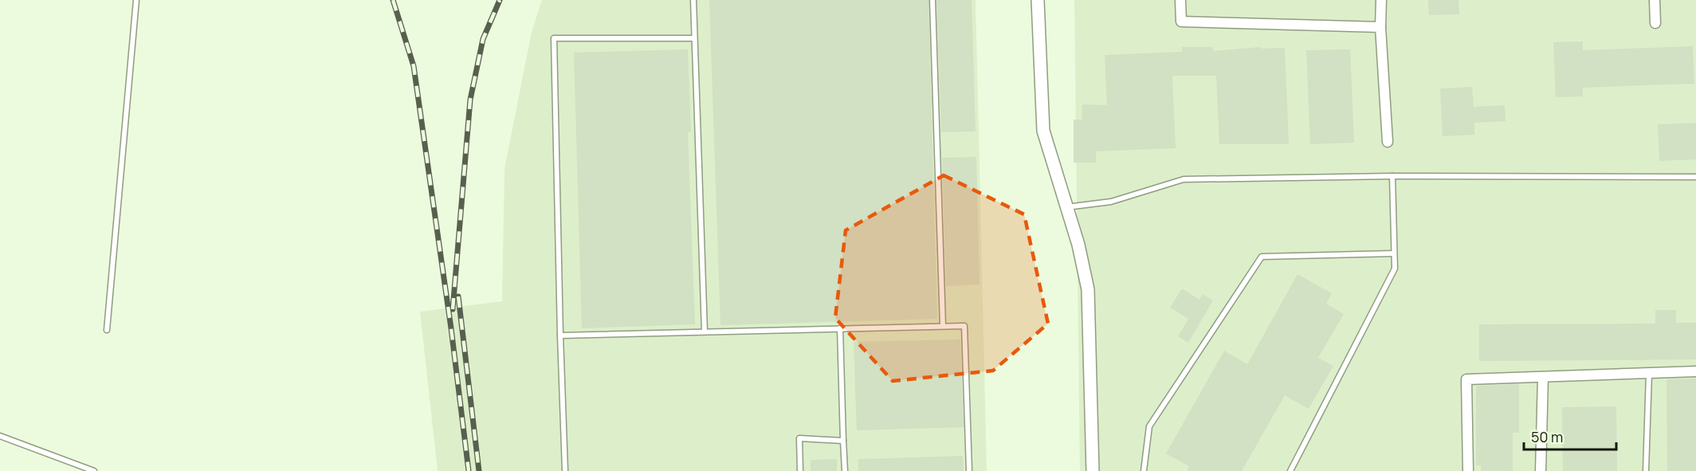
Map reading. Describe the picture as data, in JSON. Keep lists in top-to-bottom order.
{
  "scale_bar": "50 m"
}
